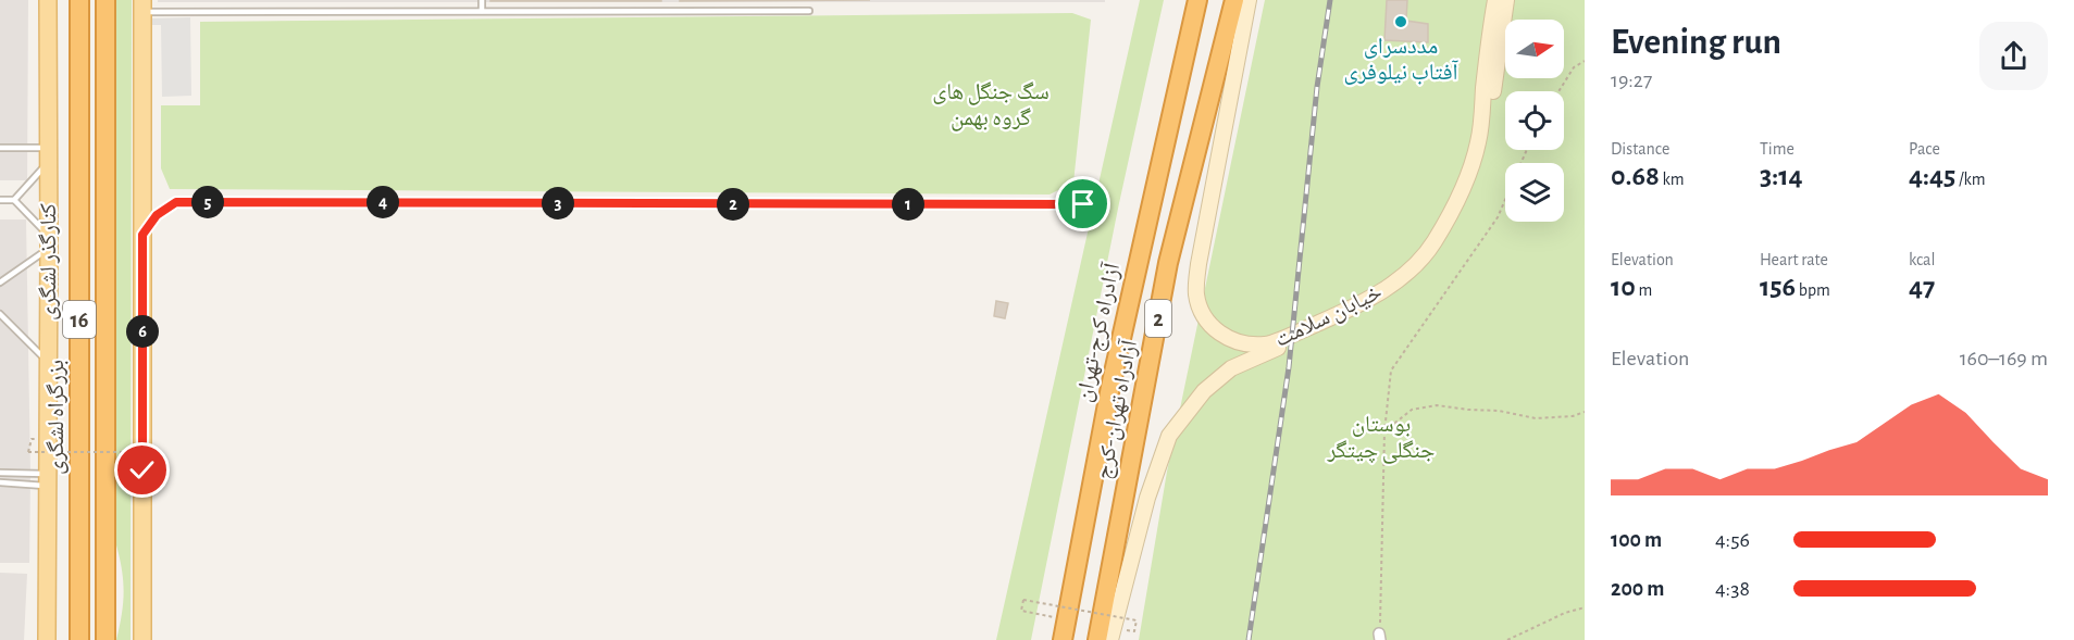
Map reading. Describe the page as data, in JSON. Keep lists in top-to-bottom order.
{
  "streets": {
    "highway": [
      "2",
      "16",
      "آزادراه کرج-تهران",
      "آزادراه تهران-کرج",
      "بزرگراه لشگری"
    ],
    "main road": ["کنارگذر لشگری", "خیابان سلامت"]
  },
  "parks": ["سگ جنگل های گروه بهمن", "بوستان جنگلی چیتگر"],
  "places": ["مددسرای آفتاب نیلوفری"],
  "north": "right",
  "page": {
    "heading": ["Evening run", "19:27"],
    "stats": [
      ["Distance", "0.68 km"],
      ["Time", "3:14"],
      ["Pace", "4:45 /km"],
      ["Elevation", "10 m"],
      ["Heart rate", "156 bpm"],
      ["kcal", "47"]
    ],
    "pins": [
      "4",
      "5",
      "3",
      "1",
      "2",
      "6"
    ],
    "chart": ["Elevation", "160–169 m"],
    "list": [
      {
        "name": "100 m",
        "note": "4:56"
      },
      {
        "name": "200 m",
        "note": "4:38"
      }
    ]
  }
}
